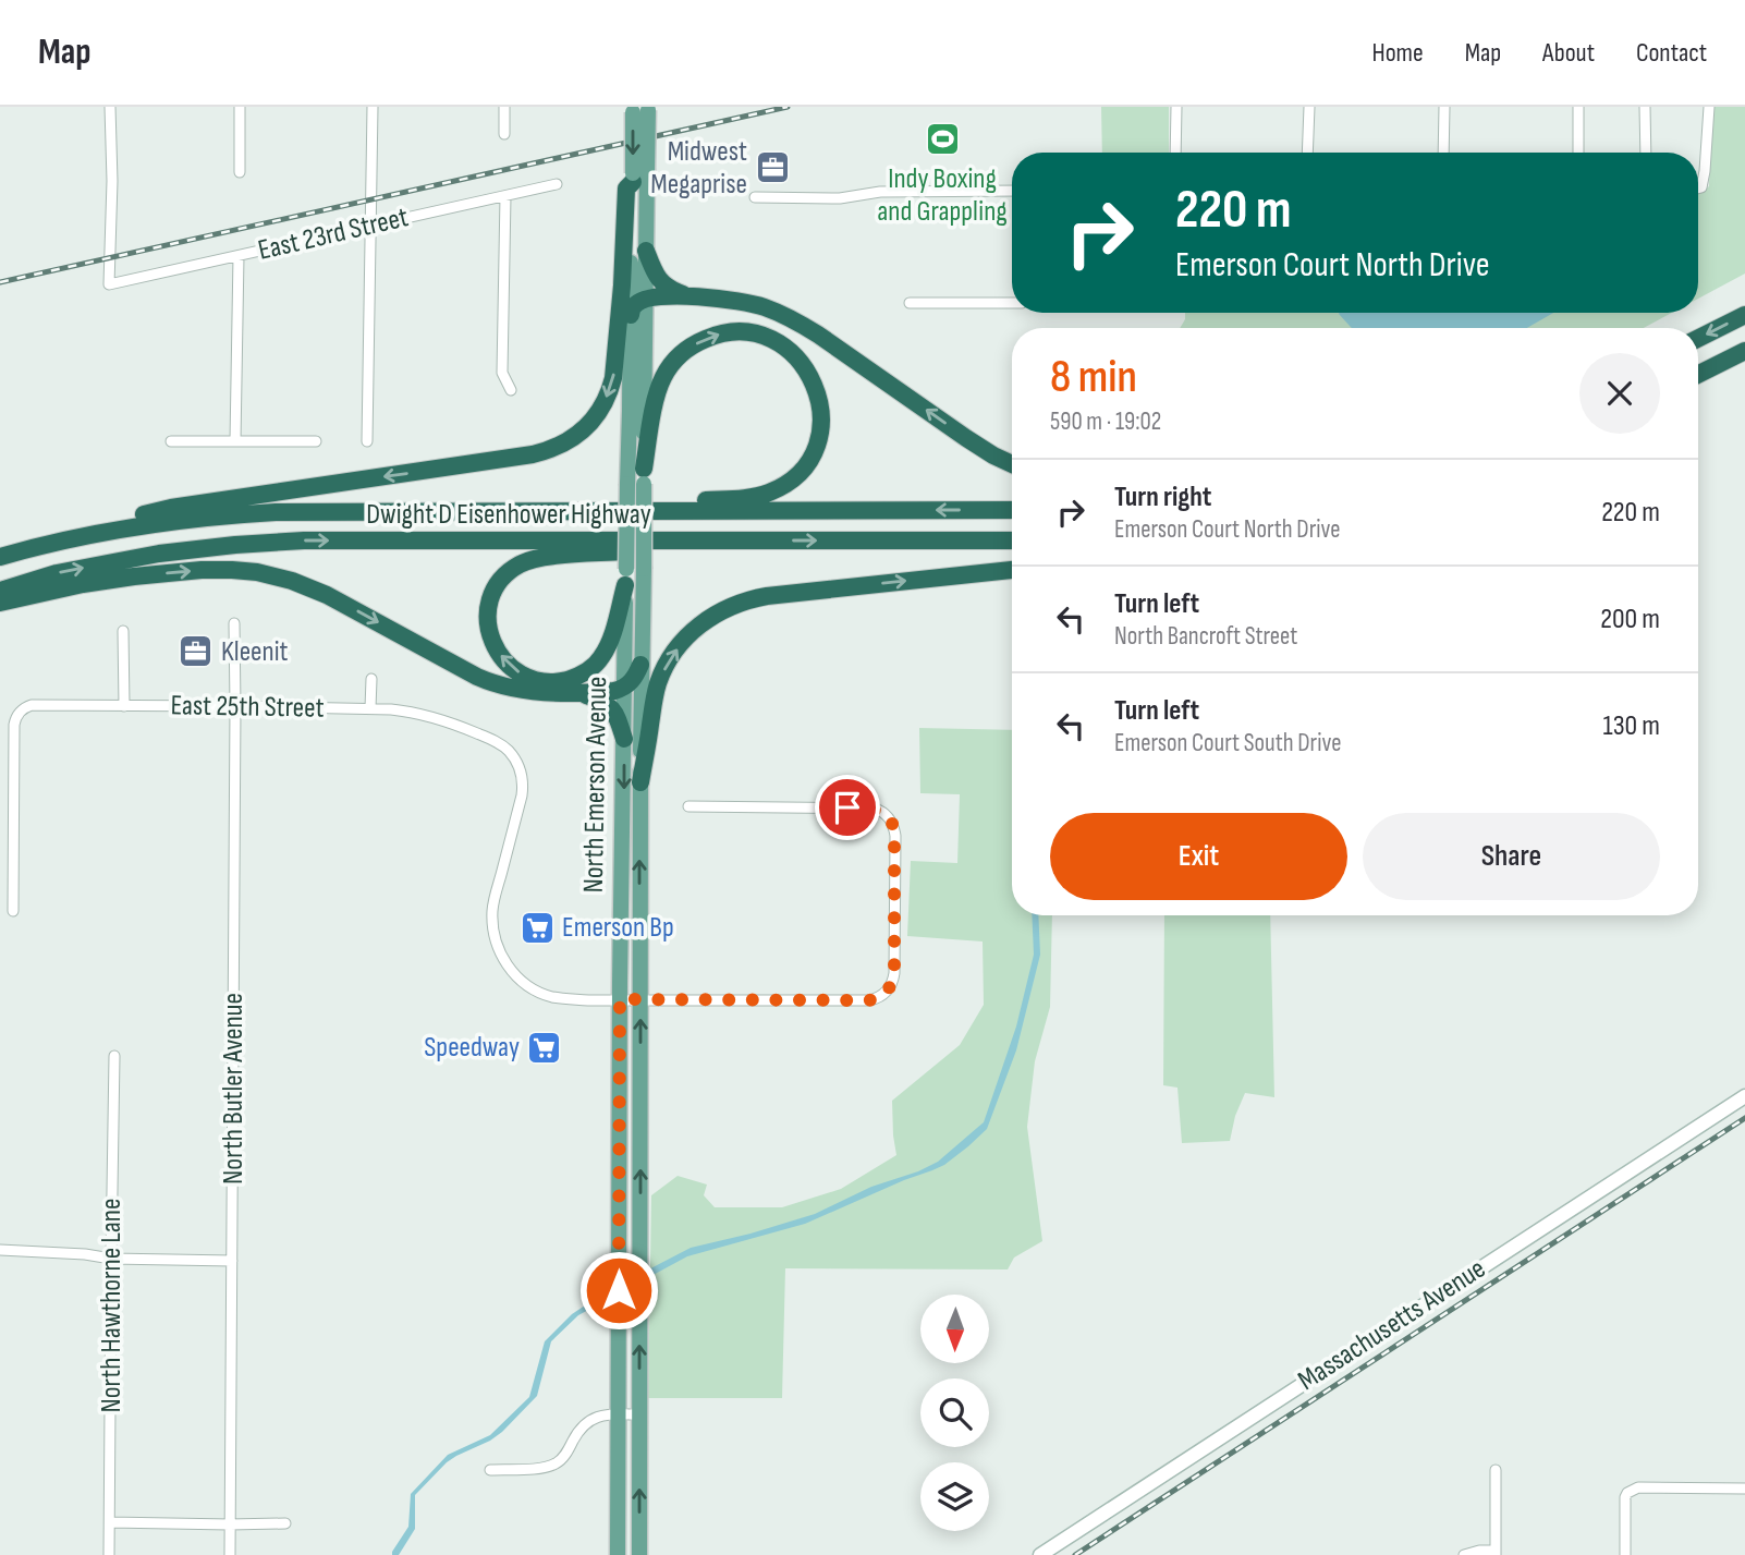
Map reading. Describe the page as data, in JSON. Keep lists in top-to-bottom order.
{
  "streets": {
    "highway": ["Dwight D Eisenhower Highway"],
    "main road": ["North Emerson Avenue", "Massachusetts Avenue"],
    "street": [
      "East 23rd Street",
      "East 25th Street",
      "North Butler Avenue",
      "North Hawthorne Lane"
    ]
  },
  "crossings": [
    ["East 25th Street", "North Emerson Avenue"],
    ["East 25th Street", "North Butler Avenue"]
  ],
  "places": {
    "sports": ["Indy Boxing and Grappling"],
    "office": ["Midwest Megaprise", "Kleenit"],
    "supermarket": ["Emerson Bp", "Speedway"]
  },
  "north": "bottom",
  "page": {
    "header": "Map",
    "nav": [
      "Home",
      "Map",
      "About",
      "Contact"
    ],
    "turn": ["220 m", "Emerson Court North Drive"],
    "heading": ["8 min", "590 m · 19:02"],
    "list": [
      {
        "name": "Turn right",
        "note": "Emerson Court North Drive",
        "value": "220 m"
      },
      {
        "name": "Turn left",
        "note": "North Bancroft Street",
        "value": "200 m"
      },
      {
        "name": "Turn left",
        "note": "Emerson Court South Drive",
        "value": "130 m"
      }
    ],
    "buttons": ["Exit", "Share"]
  }
}
